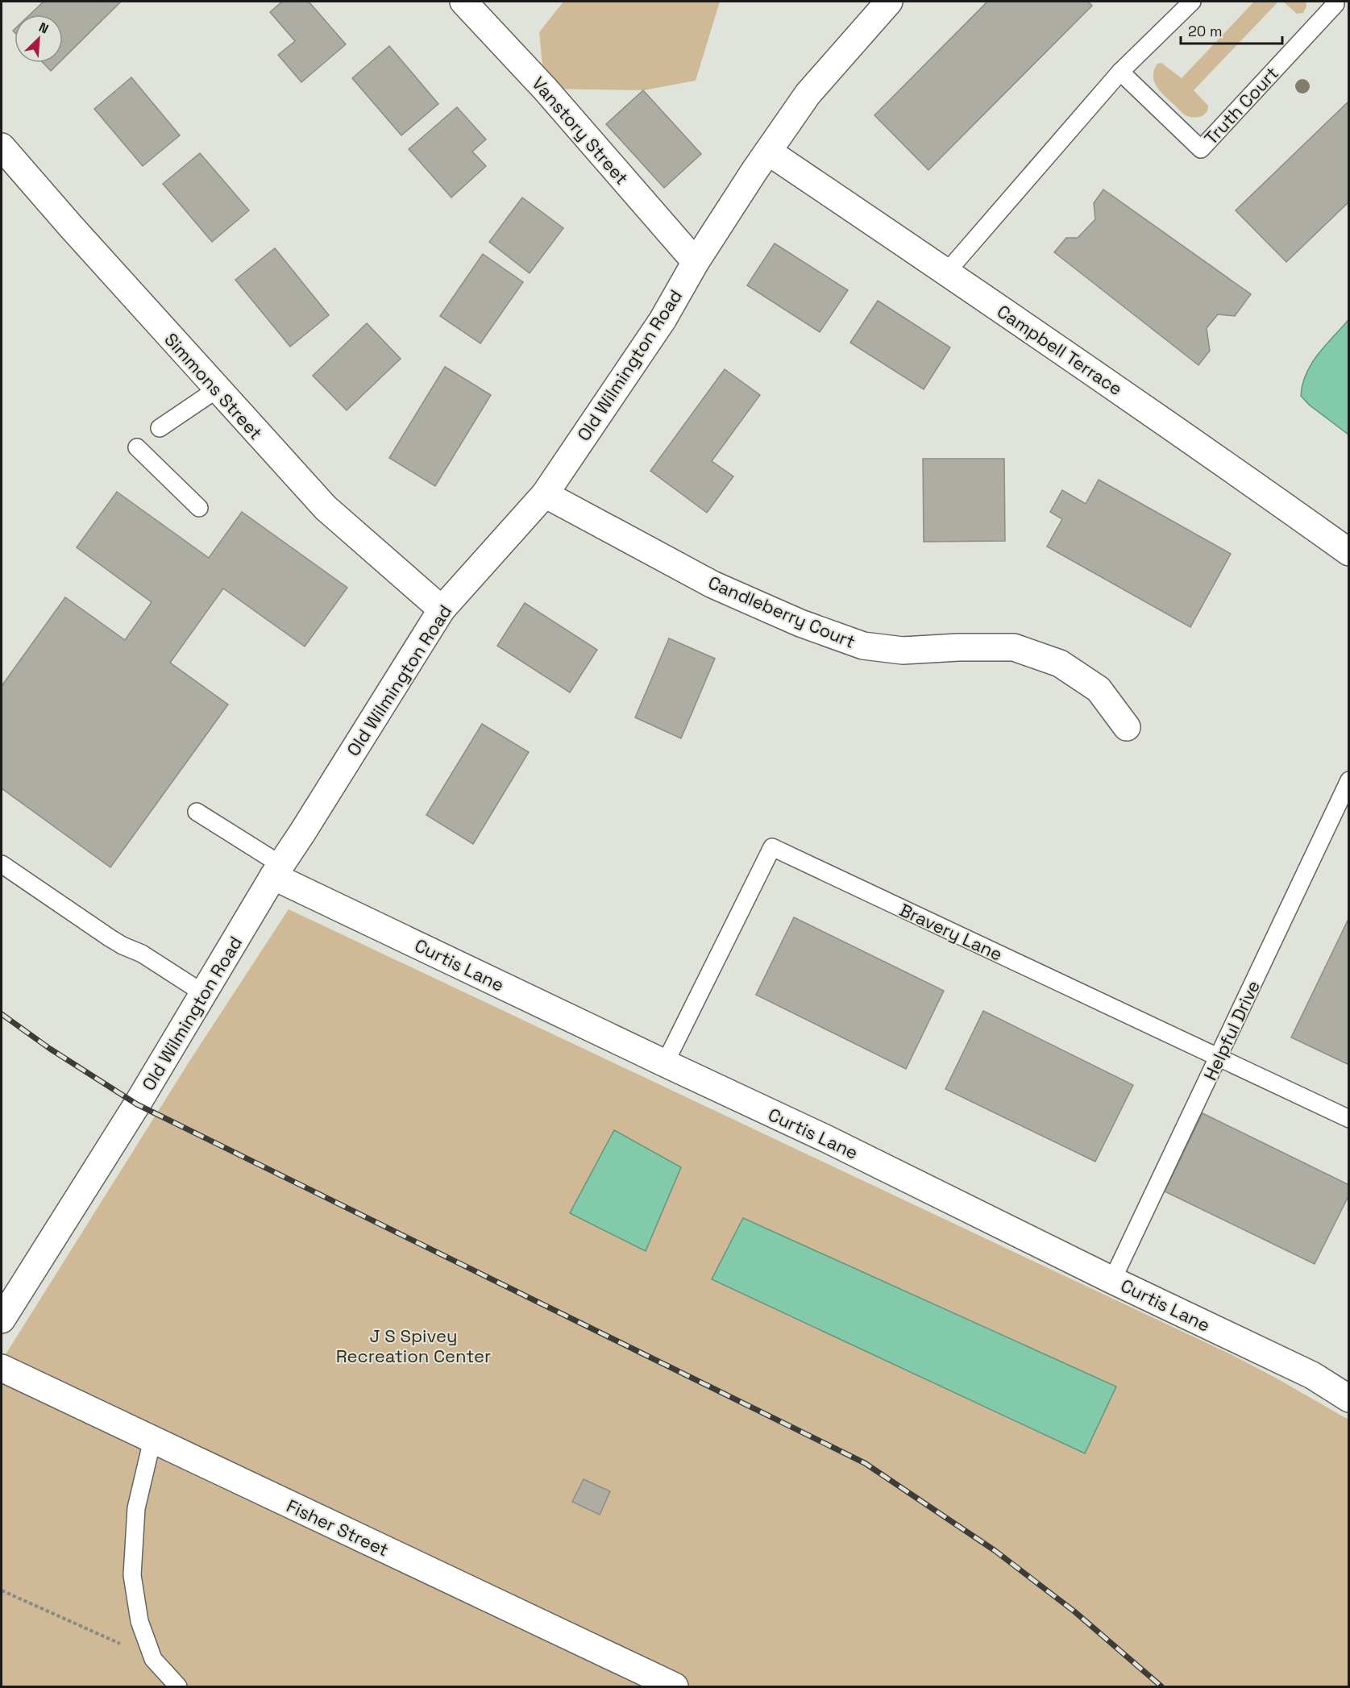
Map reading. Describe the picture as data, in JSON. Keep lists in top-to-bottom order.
{
  "streets": {
    "street": [
      "Vanstory Street",
      "Campbell Terrace",
      "Old Wilmington Road",
      "Simmons Street",
      "Candleberry Court",
      "Curtis Lane",
      "Fisher Street"
    ],
    "lane": ["Truth Court", "Bravery Lane", "Helpful Drive"]
  },
  "crossings": [
    ["Vanstory Street", "Old Wilmington Road"],
    ["Campbell Terrace", "Old Wilmington Road"],
    ["Old Wilmington Road", "Simmons Street"],
    ["Old Wilmington Road", "Candleberry Court"],
    ["Old Wilmington Road", "Curtis Lane"],
    ["Bravery Lane", "Curtis Lane"],
    ["Bravery Lane", "Helpful Drive"],
    ["Curtis Lane", "Helpful Drive"]
  ],
  "parks": ["J S Spivey Recreation Center"],
  "scale_bar": "20 m",
  "north": "top right"
}
